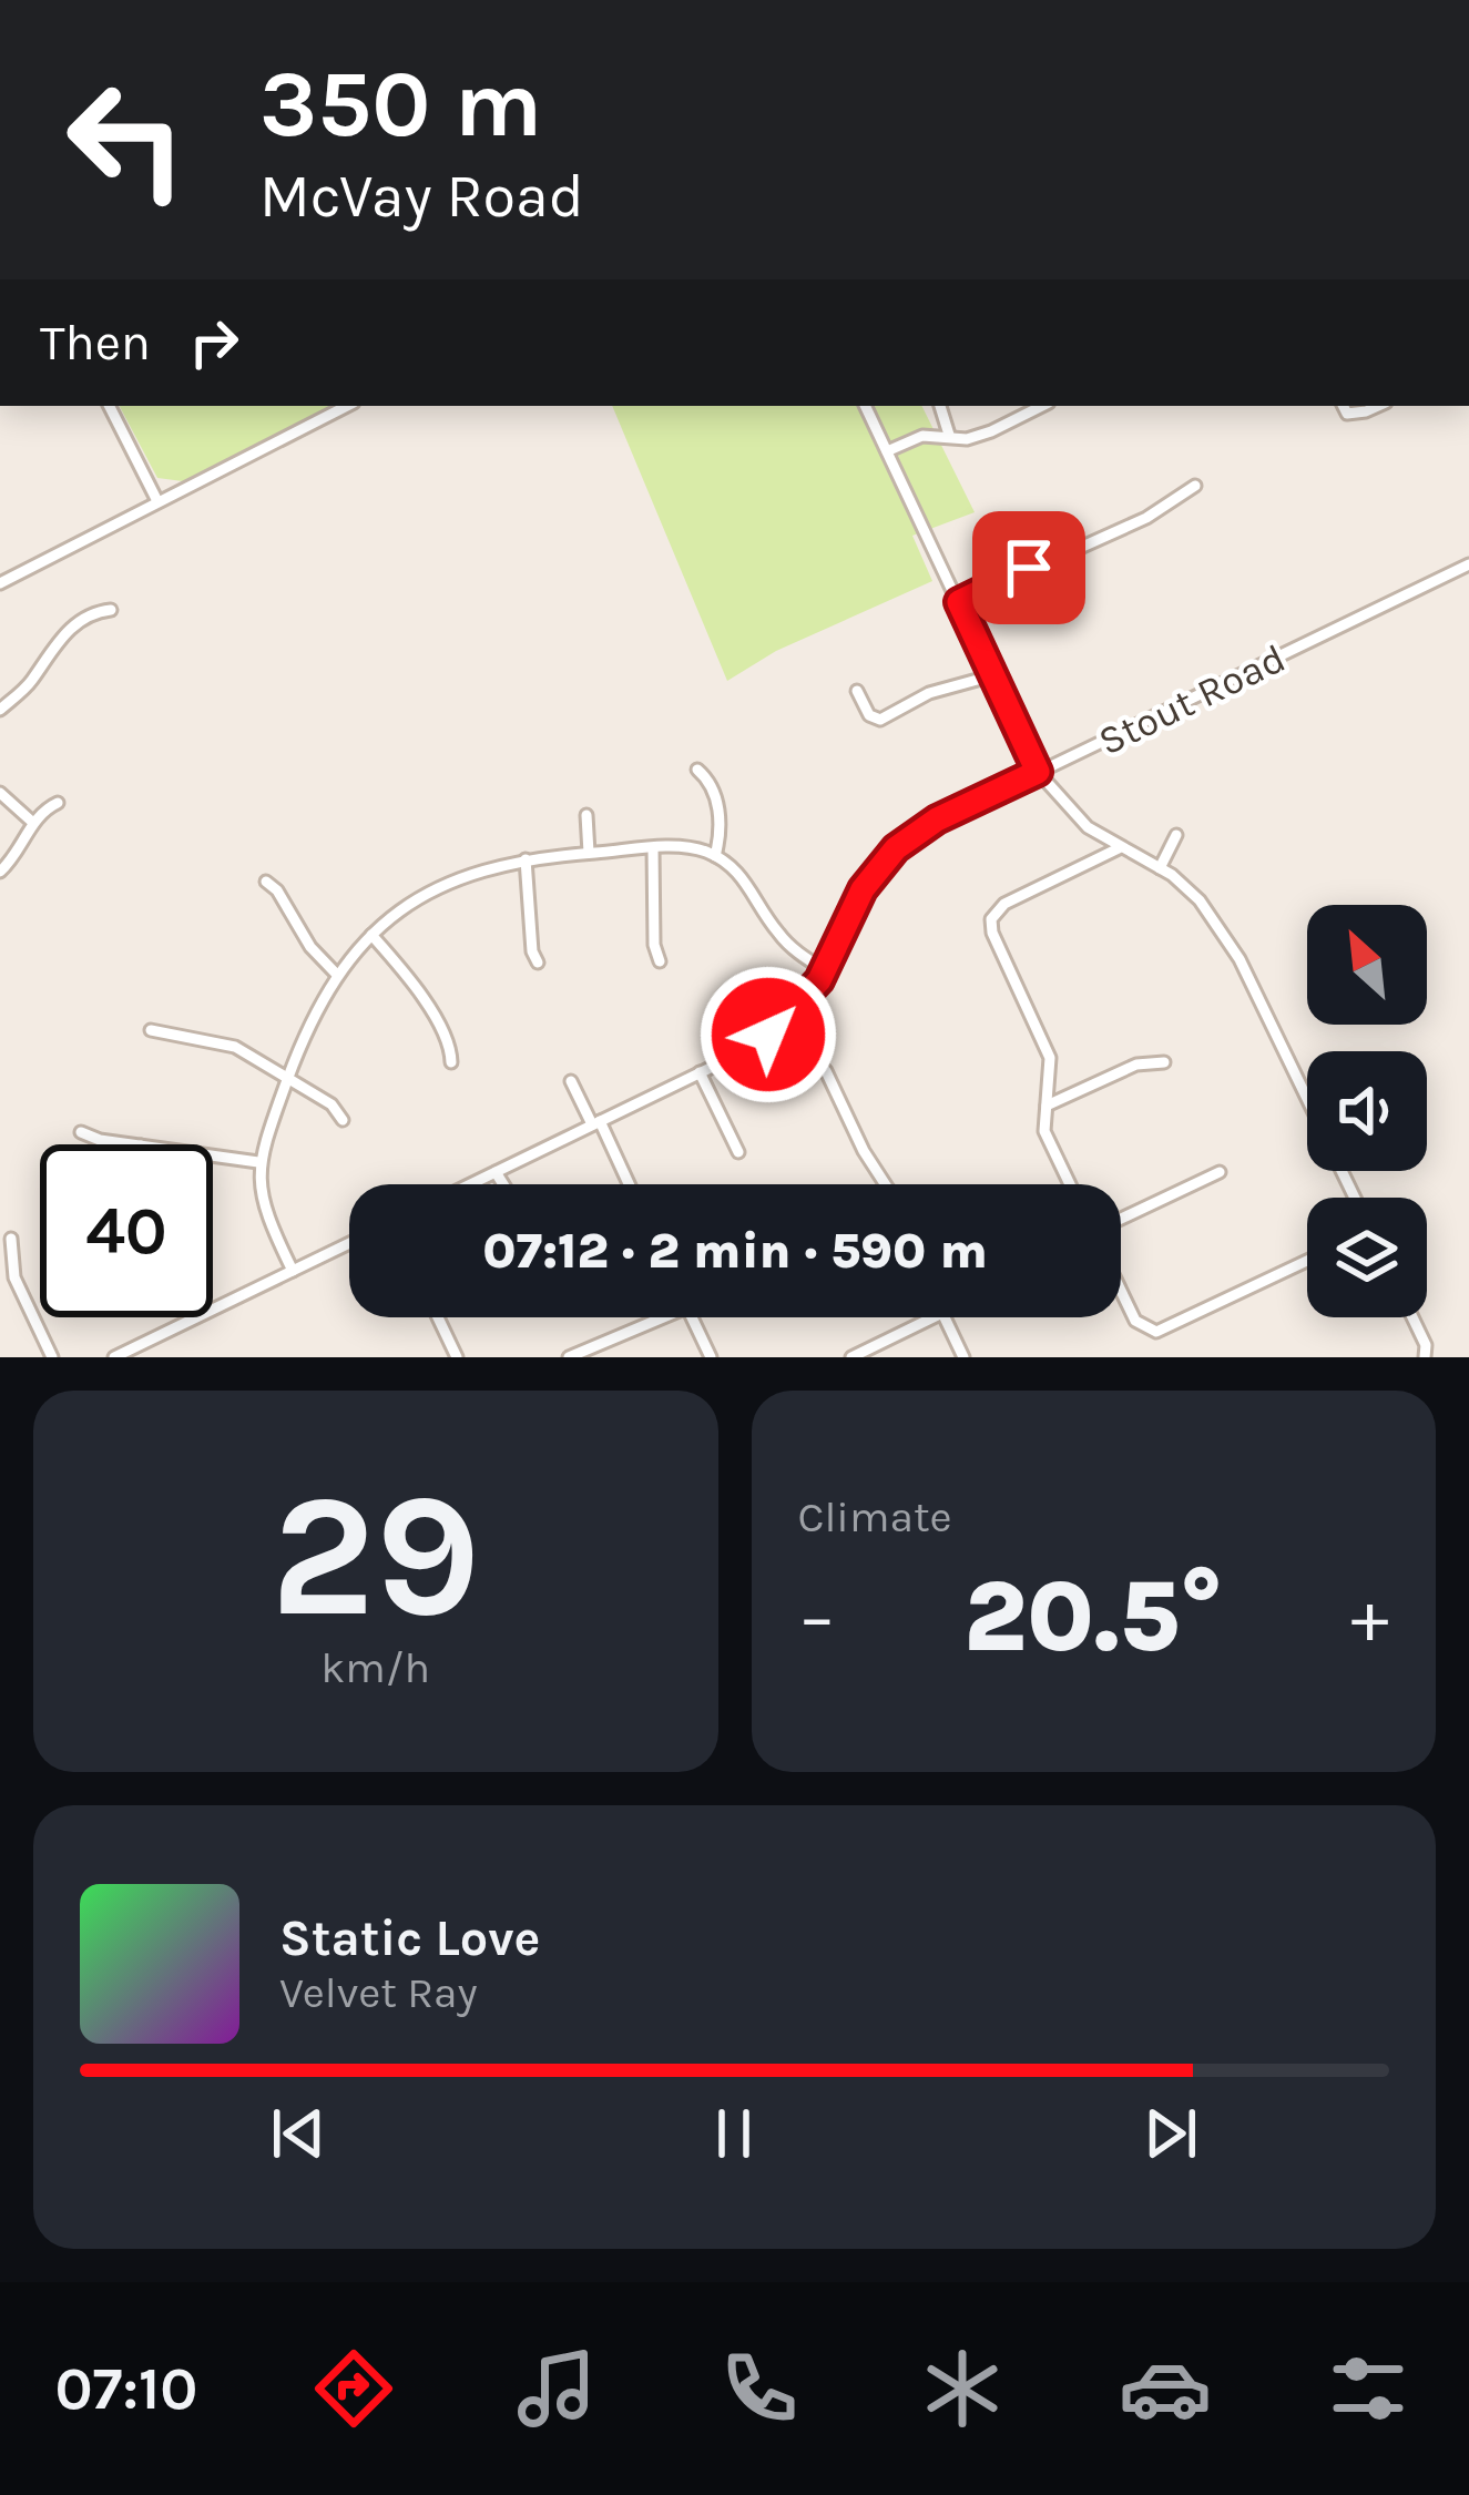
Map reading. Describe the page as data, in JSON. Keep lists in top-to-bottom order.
{
  "streets": {
    "street": ["Stout Road"]
  },
  "north": "top left",
  "page": {
    "turn": ["350 m", "McVay Road"],
    "then": "Then",
    "limit": "40",
    "trip": "07:12 · 2 min · 590 m",
    "tile": [
      ["29", "km/h"],
      "Climate"
    ],
    "heat": ["−", "20.5°", "+"],
    "song": ["Static Love", "Velvet Ray"],
    "tabs": "07:10"
  }
}
